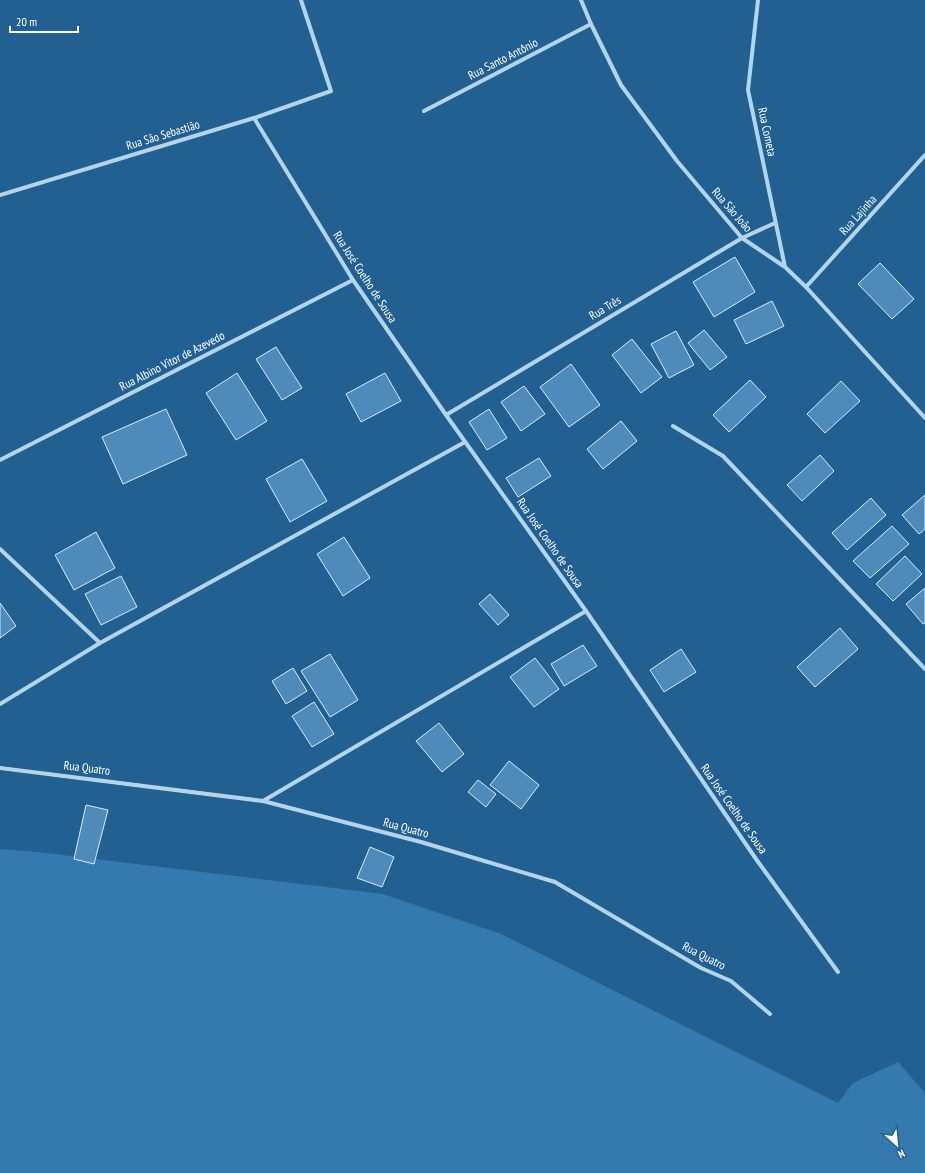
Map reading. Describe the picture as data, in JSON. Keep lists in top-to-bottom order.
{
  "streets": {
    "street": [
      "Rua Santo Antônio",
      "Rua Cometa",
      "Rua São Sebastião",
      "Rua São João",
      "Rua Lajinha",
      "Rua José Coelho de Sousa",
      "Rua Três",
      "Rua Albino Vitor de Azevedo",
      "Rua Quatro"
    ]
  },
  "crossings": [
    ["Rua Santo Antônio", "Rua São João"],
    ["Rua Cometa", "Rua São João"],
    ["Rua Cometa", "Rua Três"],
    ["Rua São Sebastião", "Rua José Coelho de Sousa"],
    ["Rua São João", "Rua Lajinha"],
    ["Rua São João", "Rua Três"],
    ["Rua José Coelho de Sousa", "Rua Três"],
    ["Rua José Coelho de Sousa", "Rua Albino Vitor de Azevedo"]
  ],
  "scale_bar": "20 m",
  "north": "bottom right"
}
